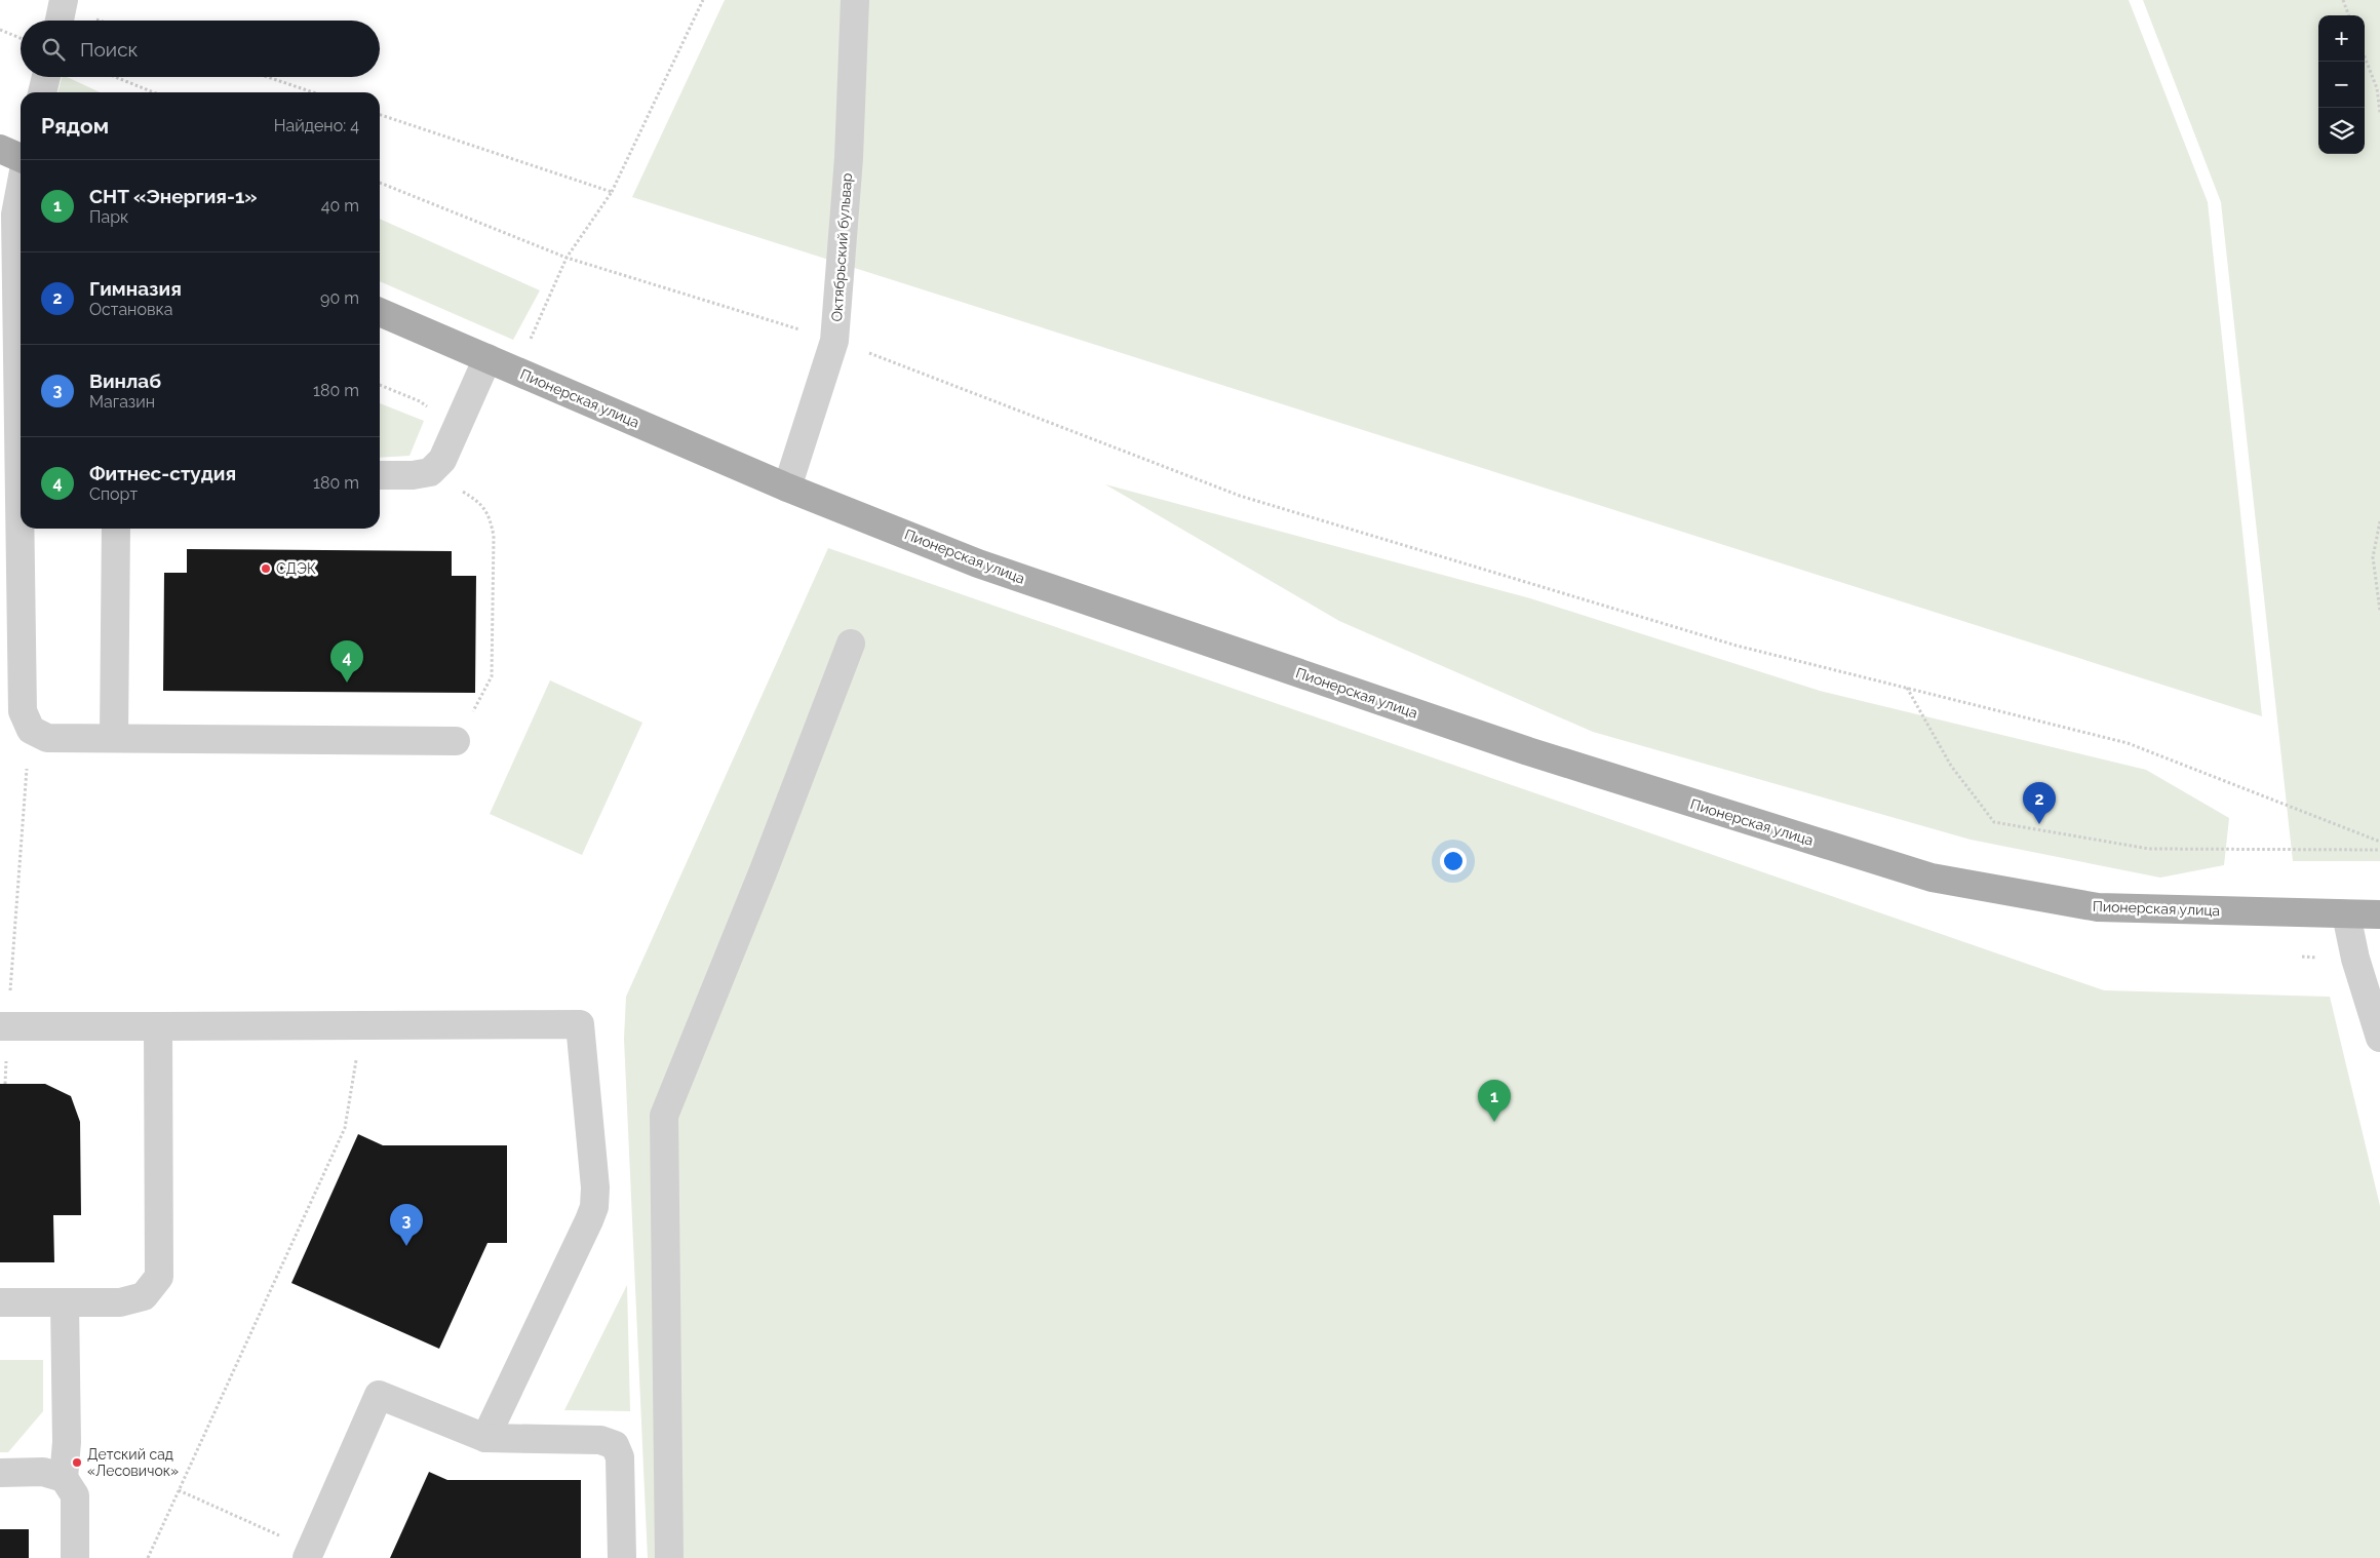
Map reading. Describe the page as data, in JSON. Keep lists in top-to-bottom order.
{
  "streets": {
    "main road": ["Пионерская улица"],
    "street": ["Октябрьский бульвар"]
  },
  "crossings": [
    ["Октябрьский бульвар", "Пионерская улица"]
  ],
  "places": ["СДЭК", "Детский сад «Лесовичок»"],
  "page": {
    "map_buttons": ["+", "−"],
    "search": "Поиск",
    "heading": ["Рядом", "Найдено: 4"],
    "list": [
      {
        "mark": "1",
        "name": "СНТ «Энергия-1»",
        "note": "Парк",
        "value": "40 m"
      },
      {
        "mark": "2",
        "name": "Гимназия",
        "note": "Остановка",
        "value": "90 m"
      },
      {
        "mark": "3",
        "name": "Винлаб",
        "note": "Магазин",
        "value": "180 m"
      },
      {
        "mark": "4",
        "name": "Фитнес-студия",
        "note": "Спорт",
        "value": "180 m"
      }
    ],
    "pins": [
      "4",
      "2",
      "1",
      "3"
    ]
  }
}
